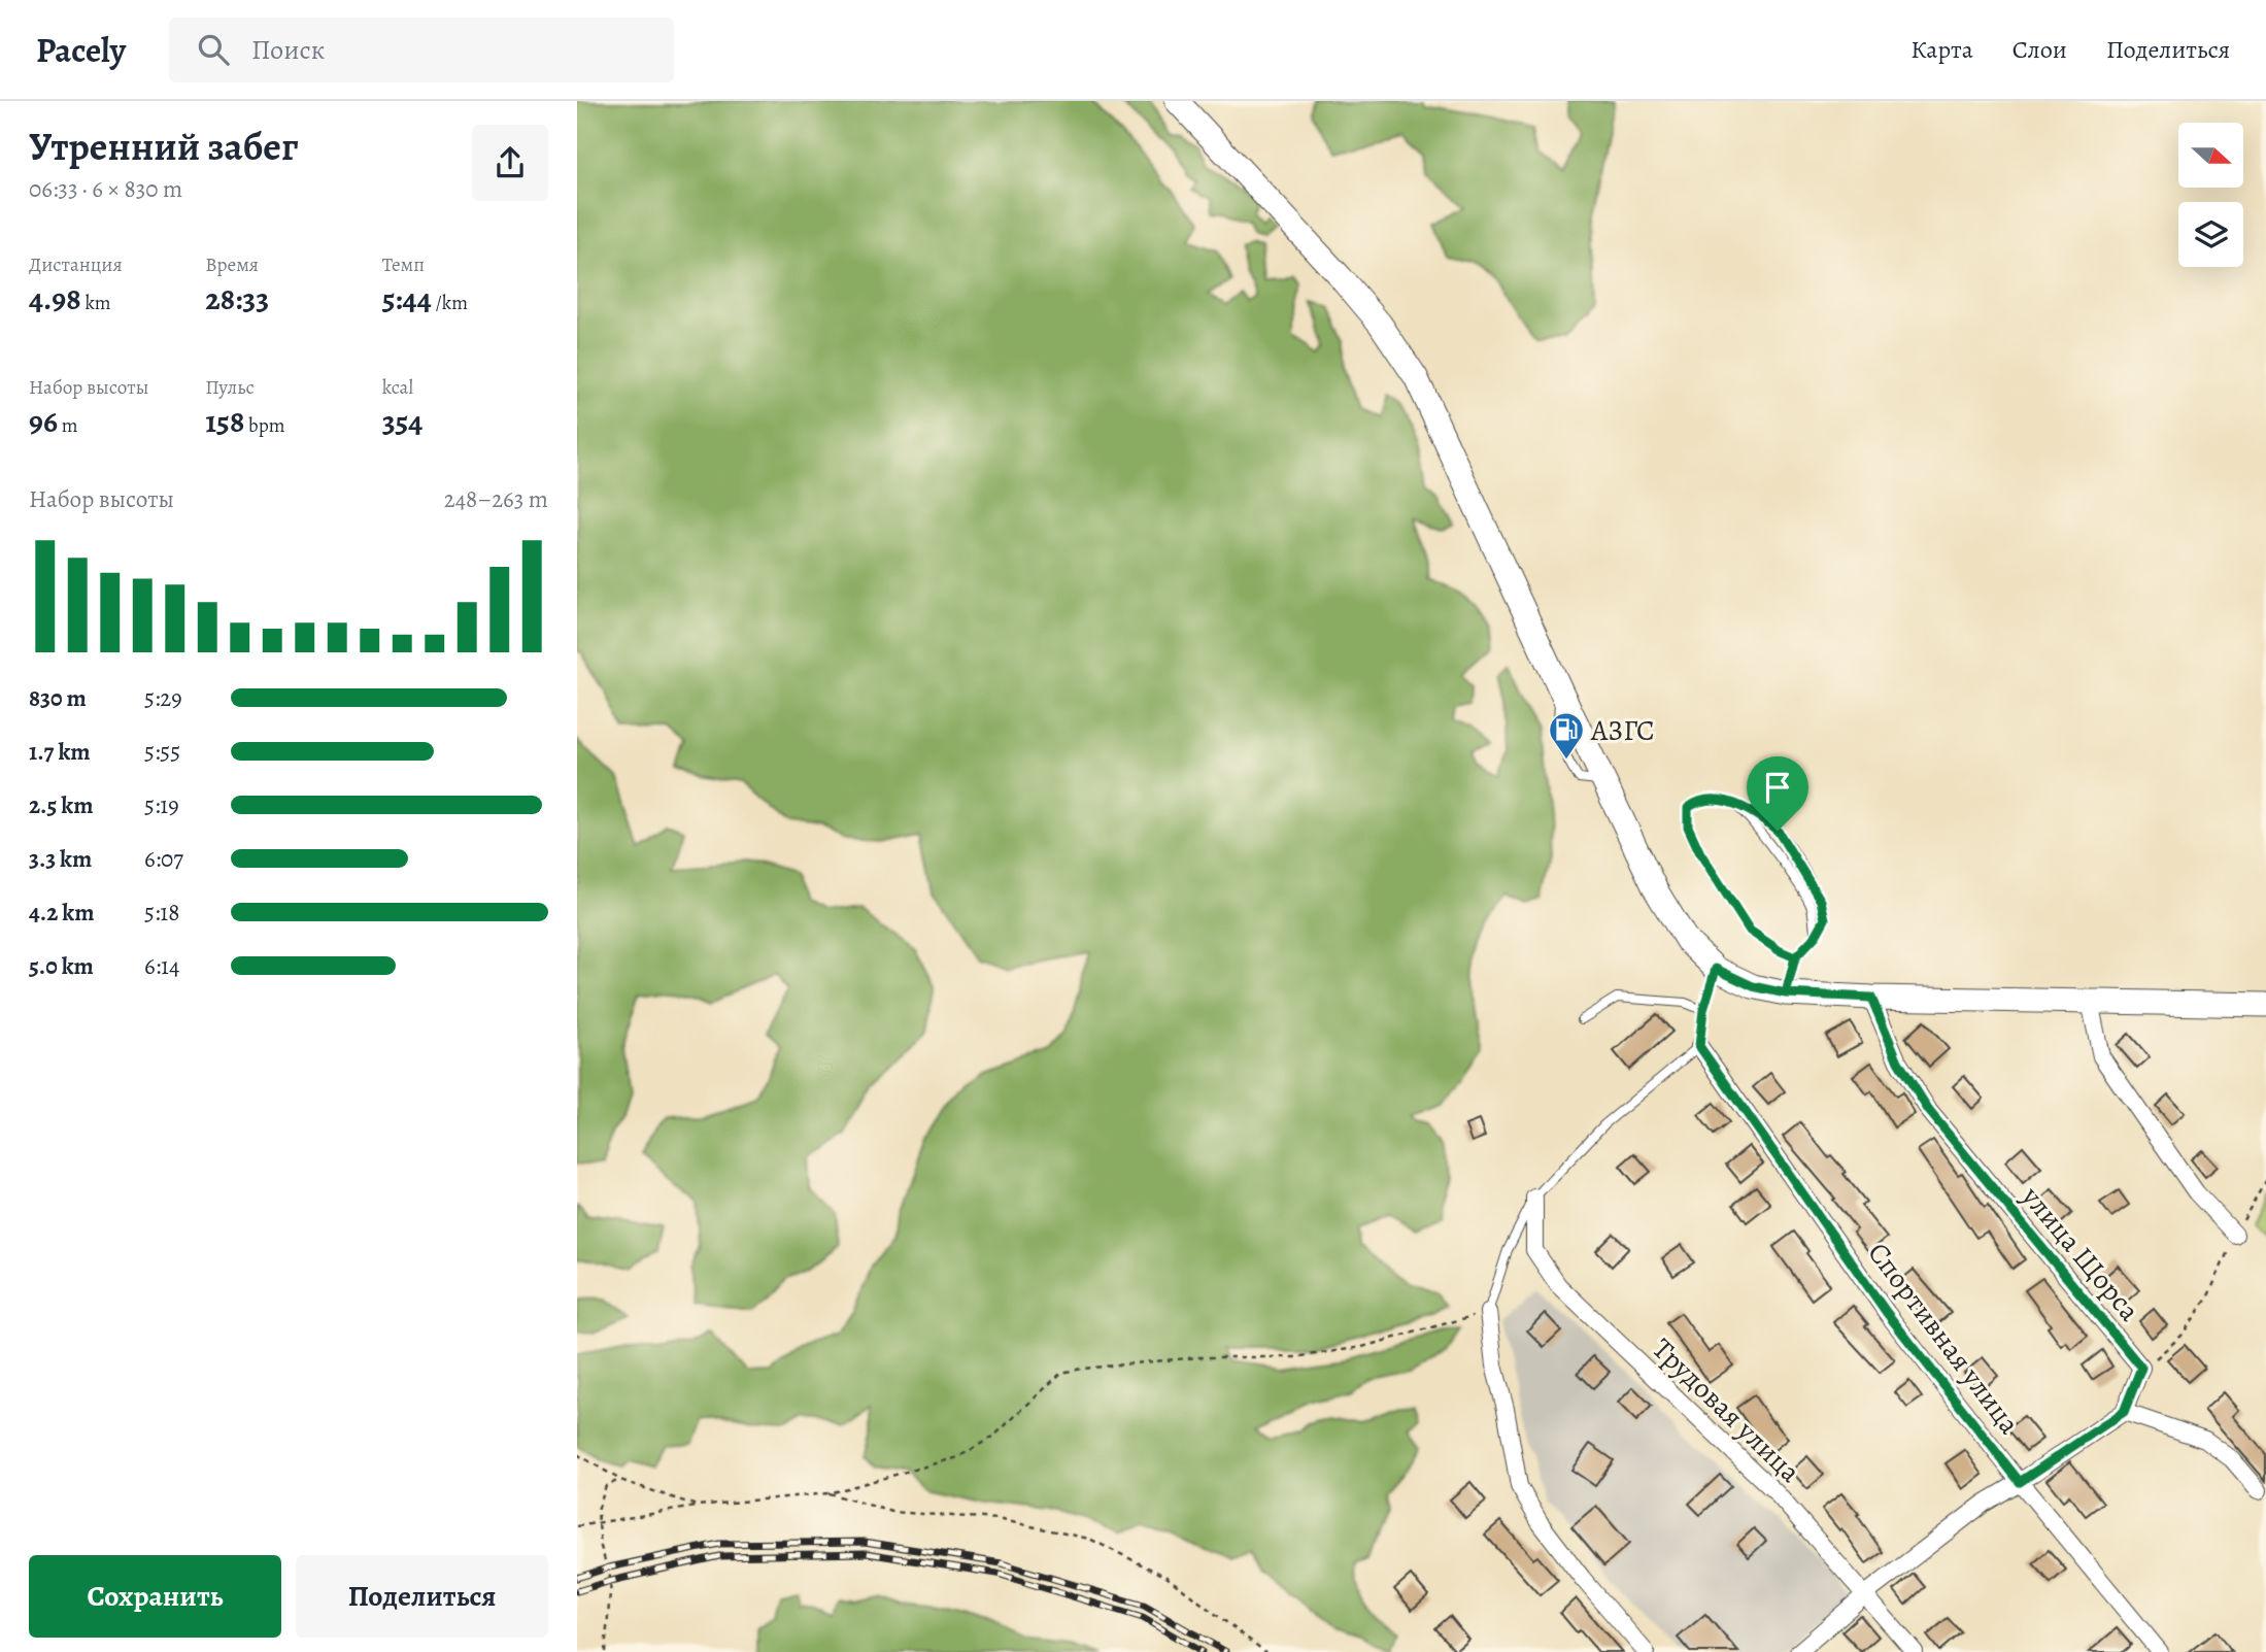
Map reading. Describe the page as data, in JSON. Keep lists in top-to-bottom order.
{
  "streets": {
    "street": ["улица Щорса", "Спортивная улица", "Трудовая улица"]
  },
  "places": {
    "fuel station": ["АЗГС"]
  },
  "north": "right",
  "page": {
    "header": "Pacely",
    "search": "Поиск",
    "nav": ["Карта", "Слои", "Поделиться"],
    "heading": ["Утренний забег", "06:33 · 6 × 830 m"],
    "stats": [
      ["Дистанция", "4.98 km"],
      ["Время", "28:33"],
      ["Темп", "5:44 /km"],
      ["Набор высоты", "96 m"],
      ["Пульс", "158 bpm"],
      ["kcal", "354"]
    ],
    "chart": ["Набор высоты", "248–263 m"],
    "list": [
      {
        "name": "830 m",
        "note": "5:29"
      },
      {
        "name": "1.7 km",
        "note": "5:55"
      },
      {
        "name": "2.5 km",
        "note": "5:19"
      },
      {
        "name": "3.3 km",
        "note": "6:07"
      },
      {
        "name": "4.2 km",
        "note": "5:18"
      },
      {
        "name": "5.0 km",
        "note": "6:14"
      }
    ],
    "buttons": ["Сохранить", "Поделиться"]
  }
}
